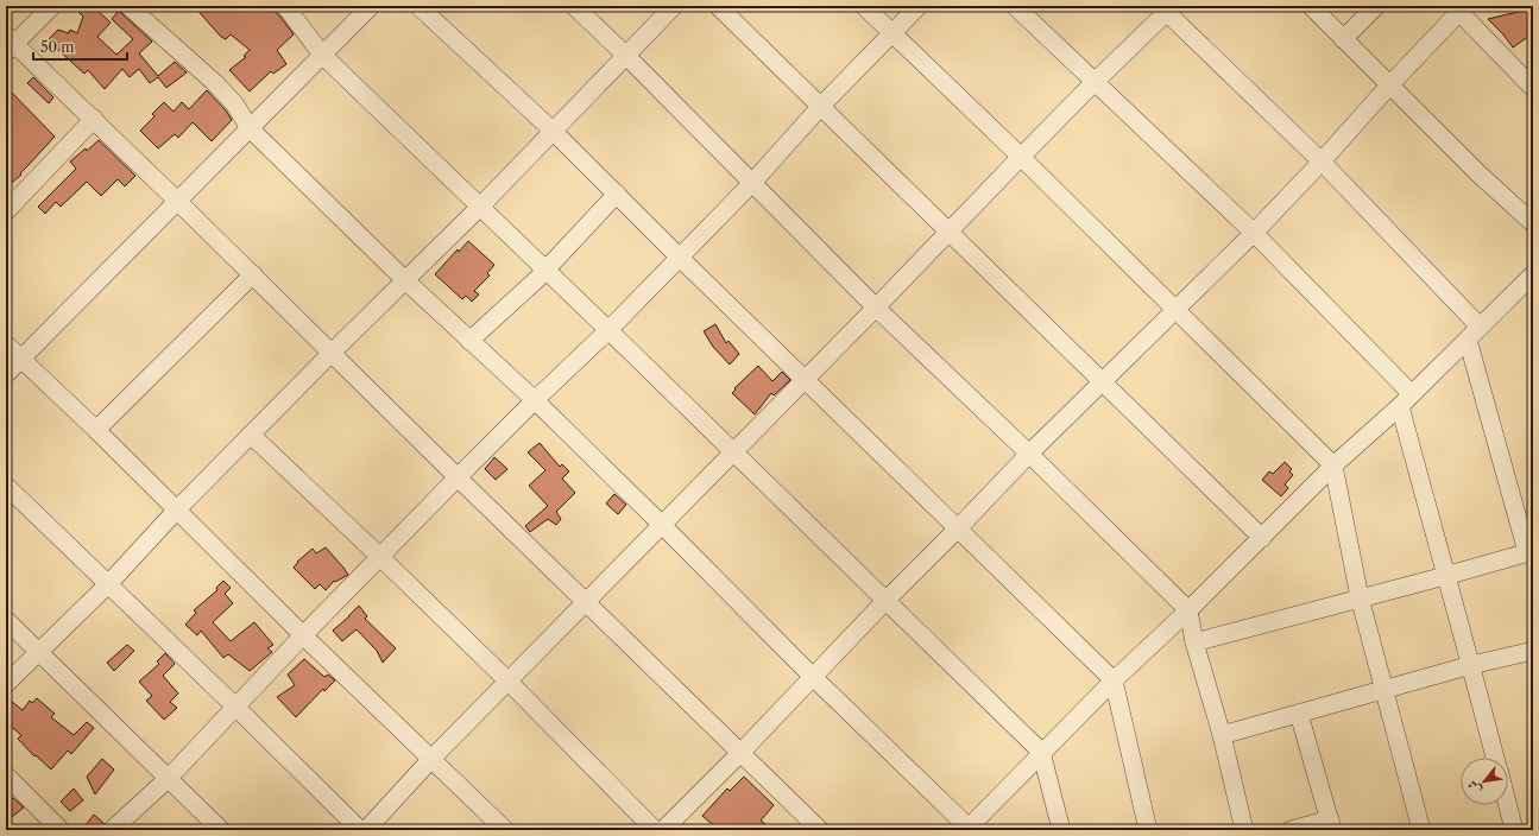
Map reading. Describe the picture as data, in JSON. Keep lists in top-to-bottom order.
{
  "scale_bar": "50 m",
  "north": "bottom left"
}
